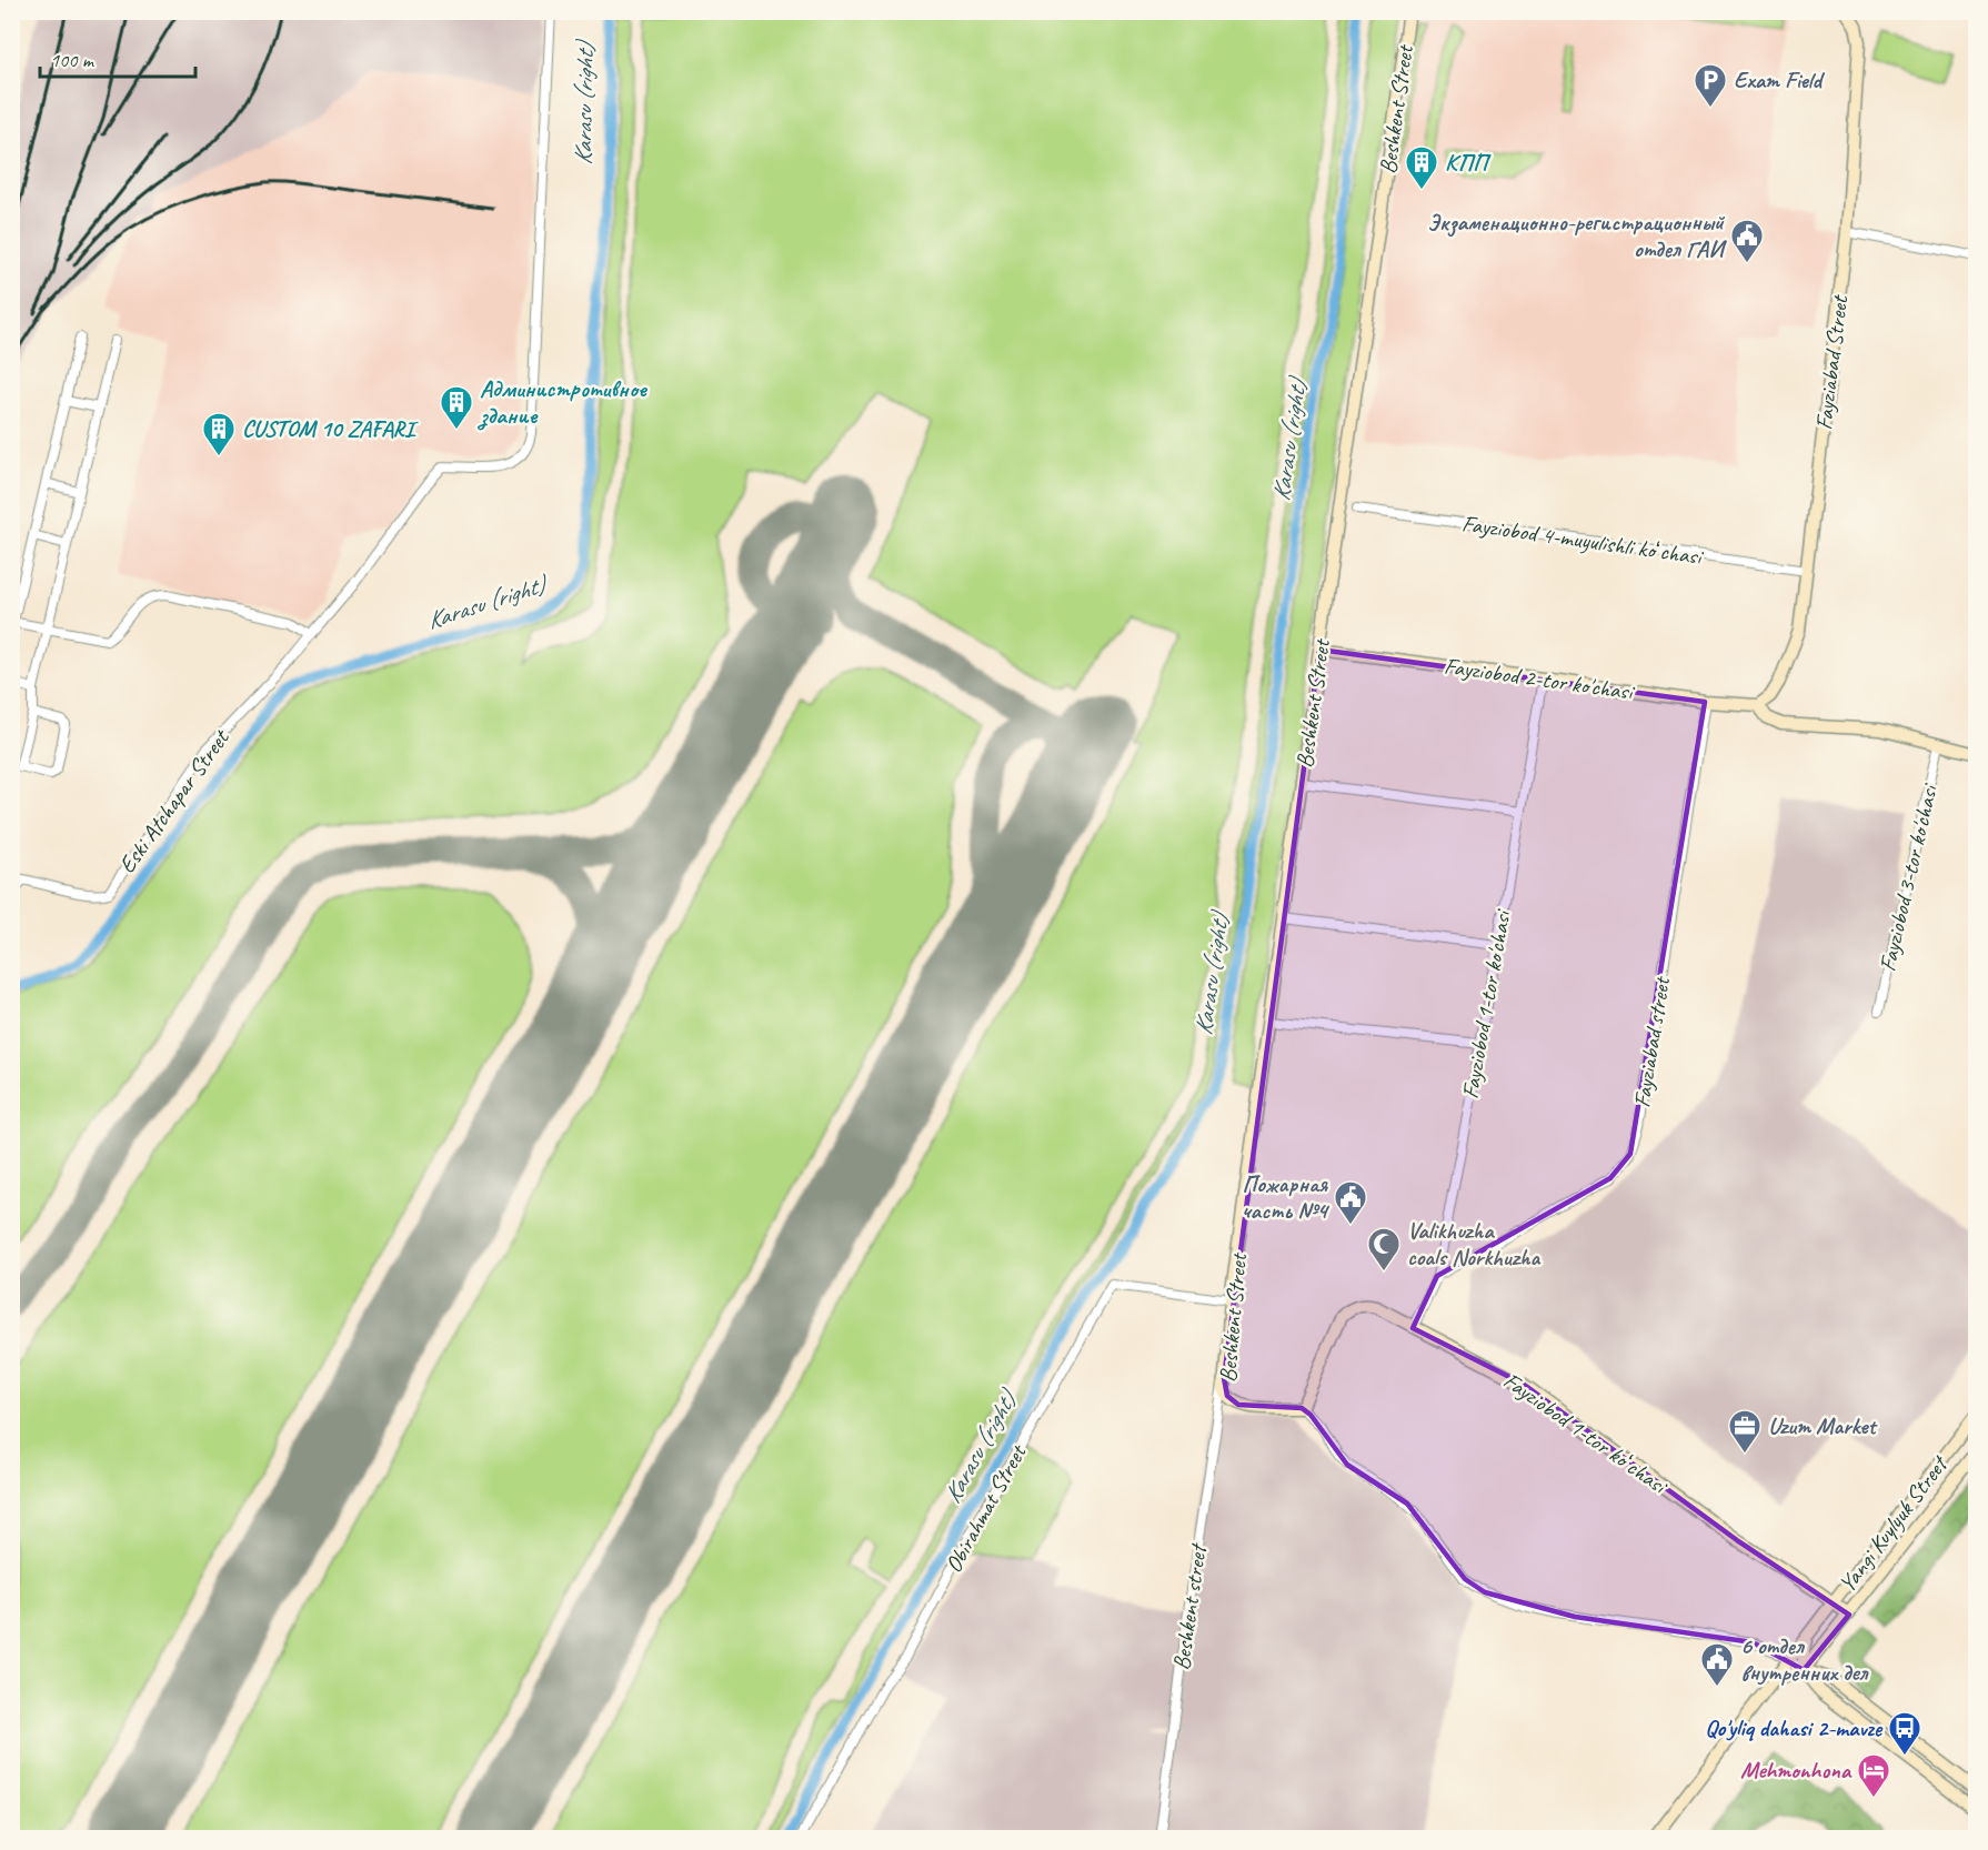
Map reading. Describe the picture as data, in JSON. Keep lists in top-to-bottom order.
{
  "streets": {
    "street": [
      "Beshkent Street",
      "Fayziabad Street",
      "Fayziobod 4-muyulishli koʻchasi",
      "Fayziobod 2-tor ko'chasi",
      "Eski Atchapar Street",
      "Fayziobod 3-tor ko'chasi",
      "Fayziobod 1-tor ko'chasi",
      "Fayziabad street",
      "Fayziobod 1-tor koʻchasi",
      "Obirahmat Street",
      "Yangi Kuylyuk Street",
      "Beshkent street"
    ]
  },
  "crossings": [
    ["Beshkent Street", "Fayziobod 2-tor ko'chasi"],
    ["Beshkent Street", "Obirahmat Street"],
    ["Beshkent Street", "Beshkent street"],
    ["Fayziabad Street", "Fayziobod 4-muyulishli koʻchasi"],
    ["Fayziabad Street", "Fayziobod 2-tor ko'chasi"],
    ["Fayziobod 2-tor ko'chasi", "Fayziobod 1-tor ko'chasi"],
    ["Fayziobod 2-tor ko'chasi", "Fayziabad street"],
    ["Fayziobod 1-tor ko'chasi", "Fayziabad street"],
    ["Fayziobod 1-tor ko'chasi", "Fayziobod 1-tor koʻchasi"],
    ["Fayziobod 1-tor koʻchasi", "Yangi Kuylyuk Street"]
  ],
  "water": ["Karasu (right)"],
  "places": {
    "parking": ["Exam Field"],
    "building": ["КПП", "Администротивное здание", "CUSTOM 10 ZAFARI"],
    "public building": ["Экзаменационно-регистрационный отдел ГАИ", "Пожарная часть №4", "6 отдел внутренних дел"],
    "mosque": ["Valikhuzha coals Norkhuzha"],
    "office": ["Uzum Market"],
    "bus stop": ["Qo'yliq dahasi 2-mavze"],
    "hotel": ["Mehmonhona"]
  },
  "scale_bar": "100 m"
}
